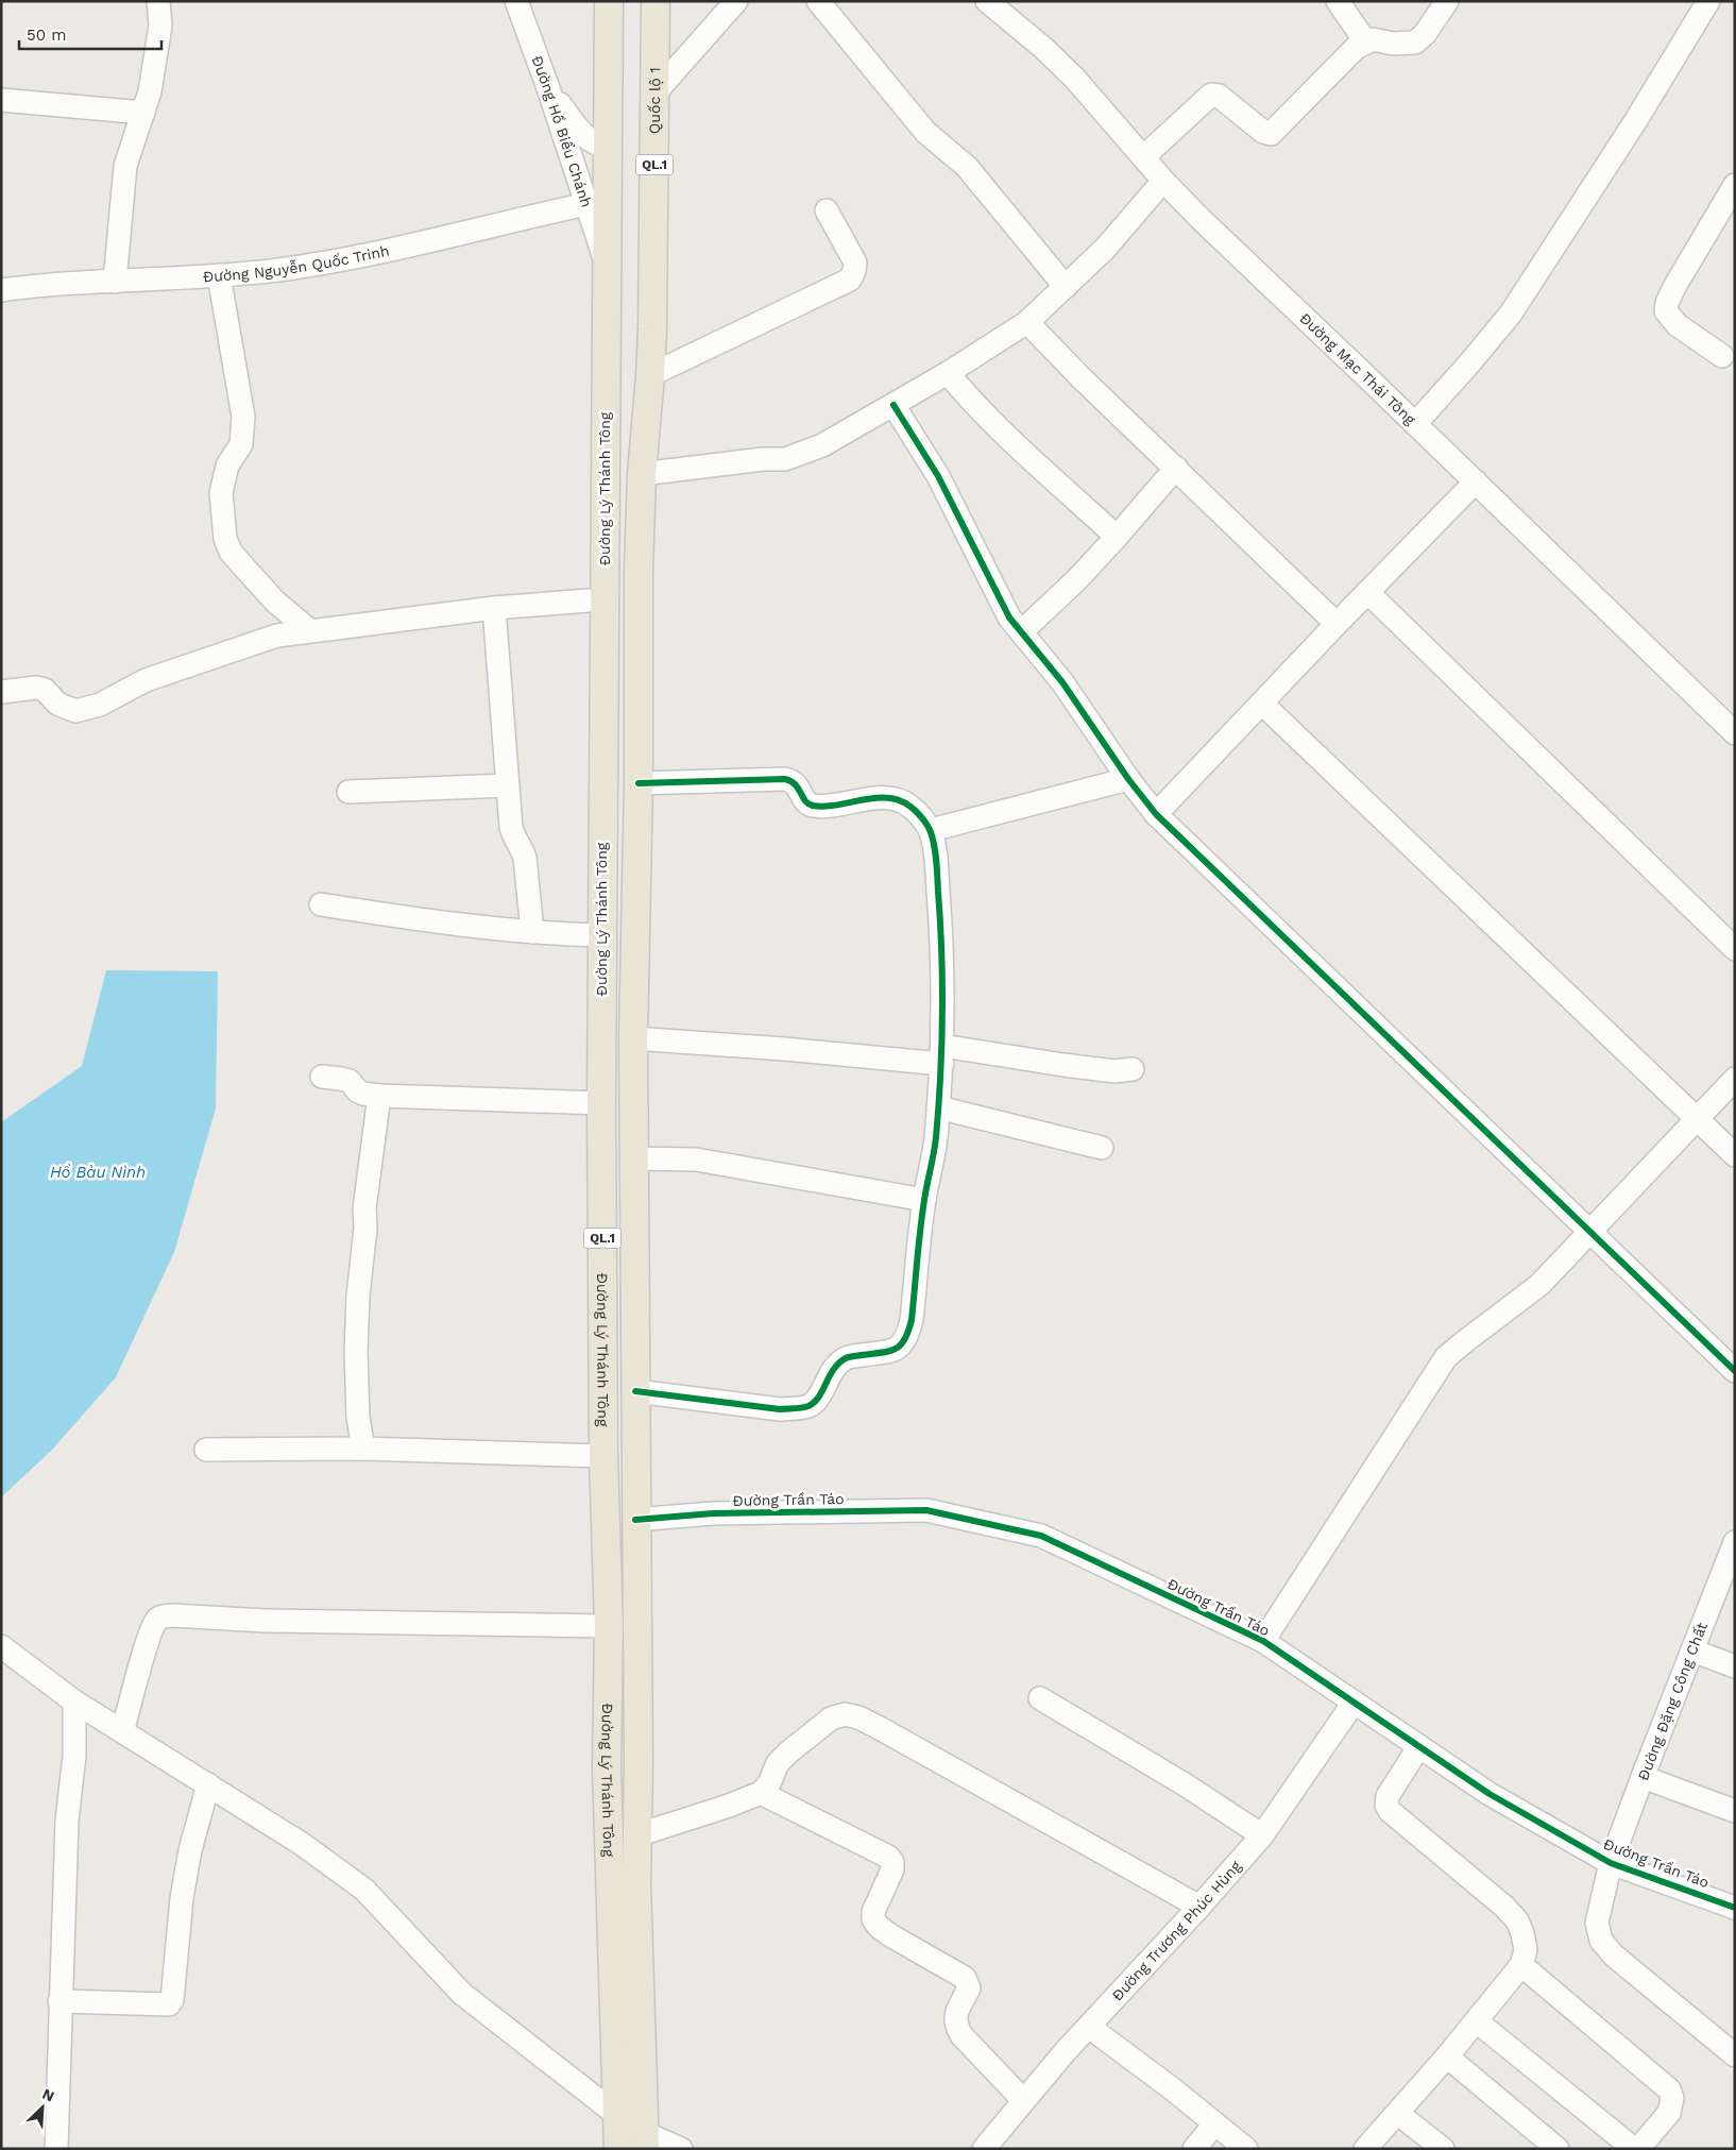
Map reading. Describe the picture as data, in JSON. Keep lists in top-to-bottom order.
{
  "streets": {
    "main road": ["Quốc lộ 1", "QL.1", "Đường Lý Thánh Tông"],
    "street": [
      "Đường Hồ Biểu Chánh",
      "Đường Nguyễn Quốc Trinh",
      "Đường Mạc Thái Tông",
      "Đường Trần Táo",
      "Đường Đặng Công Chất",
      "Đường Trương Phúc Hùng"
    ]
  },
  "crossings": [
    ["Quốc lộ 1", "Đường Lý Thánh Tông"],
    ["Đường Hồ Biểu Chánh", "QL.1"],
    ["Đường Hồ Biểu Chánh", "Đường Nguyễn Quốc Trinh"],
    ["Đường Hồ Biểu Chánh", "Đường Lý Thánh Tông"],
    ["QL.1", "Đường Lý Thánh Tông"],
    ["Đường Lý Thánh Tông", "Đường Trần Táo"],
    ["Đường Trần Táo", "Đường Đặng Công Chất"],
    ["Đường Trần Táo", "Đường Trương Phúc Hùng"]
  ],
  "water": ["Hồ Bàu Nình"],
  "scale_bar": "50 m",
  "north": "top right"
}
